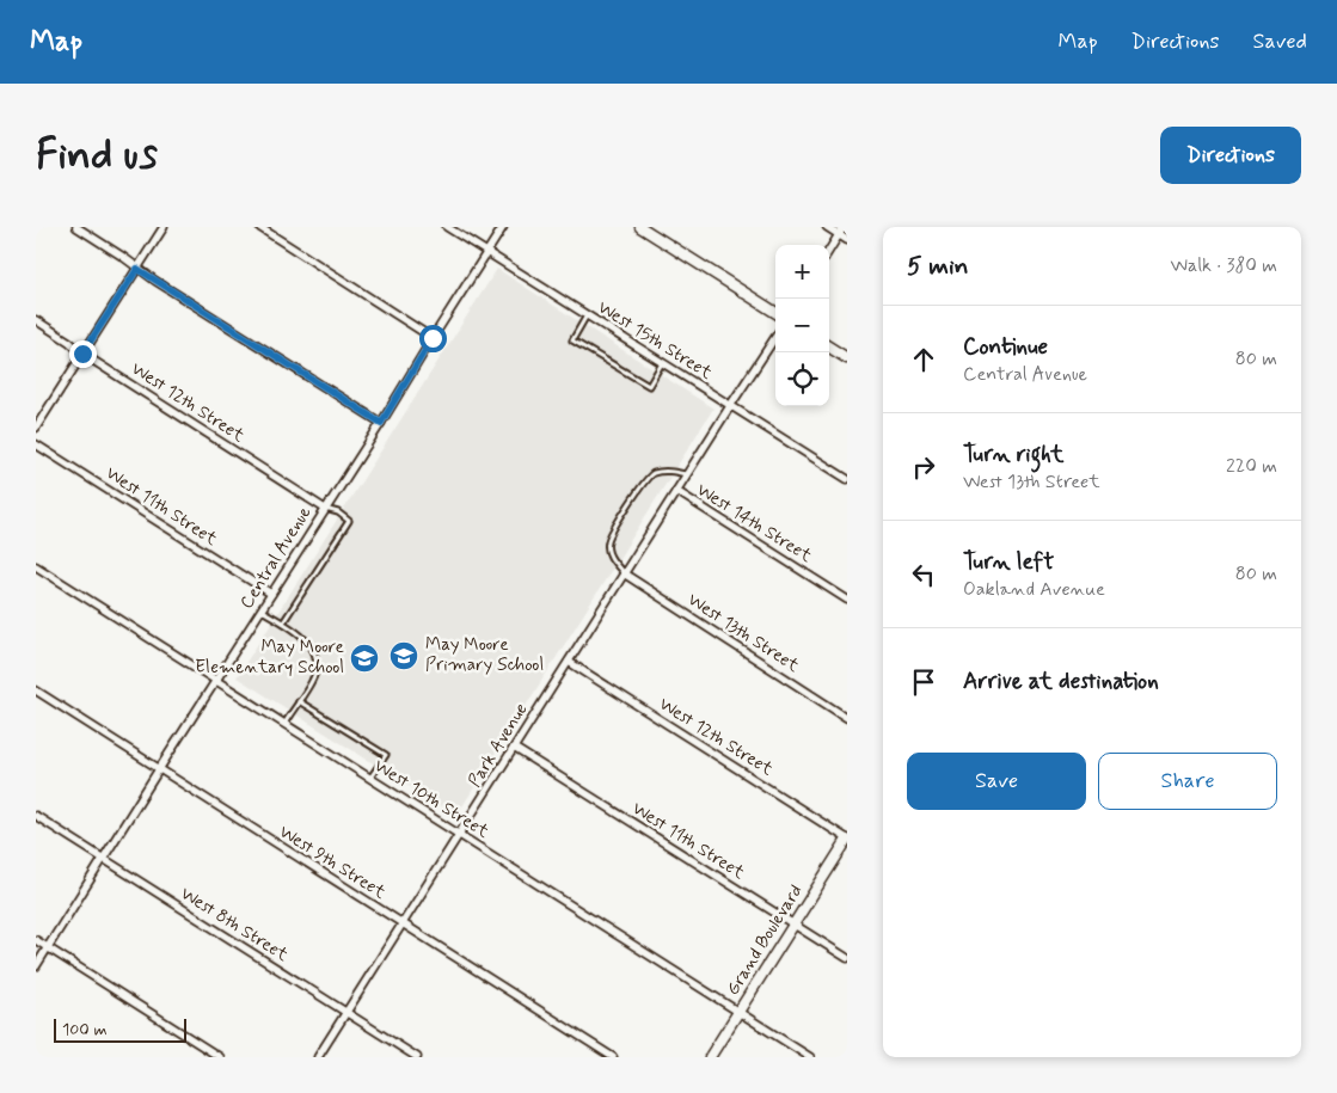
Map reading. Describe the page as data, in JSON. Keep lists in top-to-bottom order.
{
  "streets": {
    "street": [
      "West 15th Street",
      "West 12th Street",
      "West 11th Street",
      "West 14th Street",
      "Central Avenue",
      "West 13th Street",
      "Park Avenue",
      "West 10th Street",
      "West 9th Street",
      "West 8th Street",
      "Grand Boulevard"
    ]
  },
  "crossings": [
    ["West 15th Street", "Central Avenue"],
    ["West 15th Street", "Park Avenue"],
    ["West 12th Street", "Central Avenue"],
    ["West 12th Street", "Park Avenue"],
    ["West 12th Street", "Grand Boulevard"],
    ["West 11th Street", "Central Avenue"],
    ["West 11th Street", "Park Avenue"],
    ["West 11th Street", "Grand Boulevard"],
    ["West 14th Street", "Park Avenue"],
    ["Central Avenue", "West 10th Street"],
    ["Central Avenue", "West 9th Street"],
    ["Central Avenue", "West 8th Street"],
    ["West 13th Street", "Park Avenue"],
    ["Park Avenue", "West 10th Street"],
    ["Park Avenue", "West 9th Street"],
    ["Park Avenue", "West 8th Street"],
    ["West 10th Street", "Grand Boulevard"]
  ],
  "places": {
    "school or university": ["May Moore Primary School", "May Moore Elementary School"]
  },
  "scale_bar": "100 m",
  "page": {
    "header": "Map",
    "nav": ["Map", "Directions", "Saved"],
    "buttons": [
      "Directions",
      ["Save", "Share"]
    ],
    "title": "Find us",
    "heading": ["5 min", "Walk · 380 m"],
    "map_buttons": ["+", "−"],
    "list": [
      ["Continue", "Central Avenue", "80 m"],
      ["Turn right", "West 13th Street", "220 m"],
      ["Turn left", "Oakland Avenue", "80 m"],
      "Arrive at destination"
    ],
    "scale": "100 m"
  }
}
